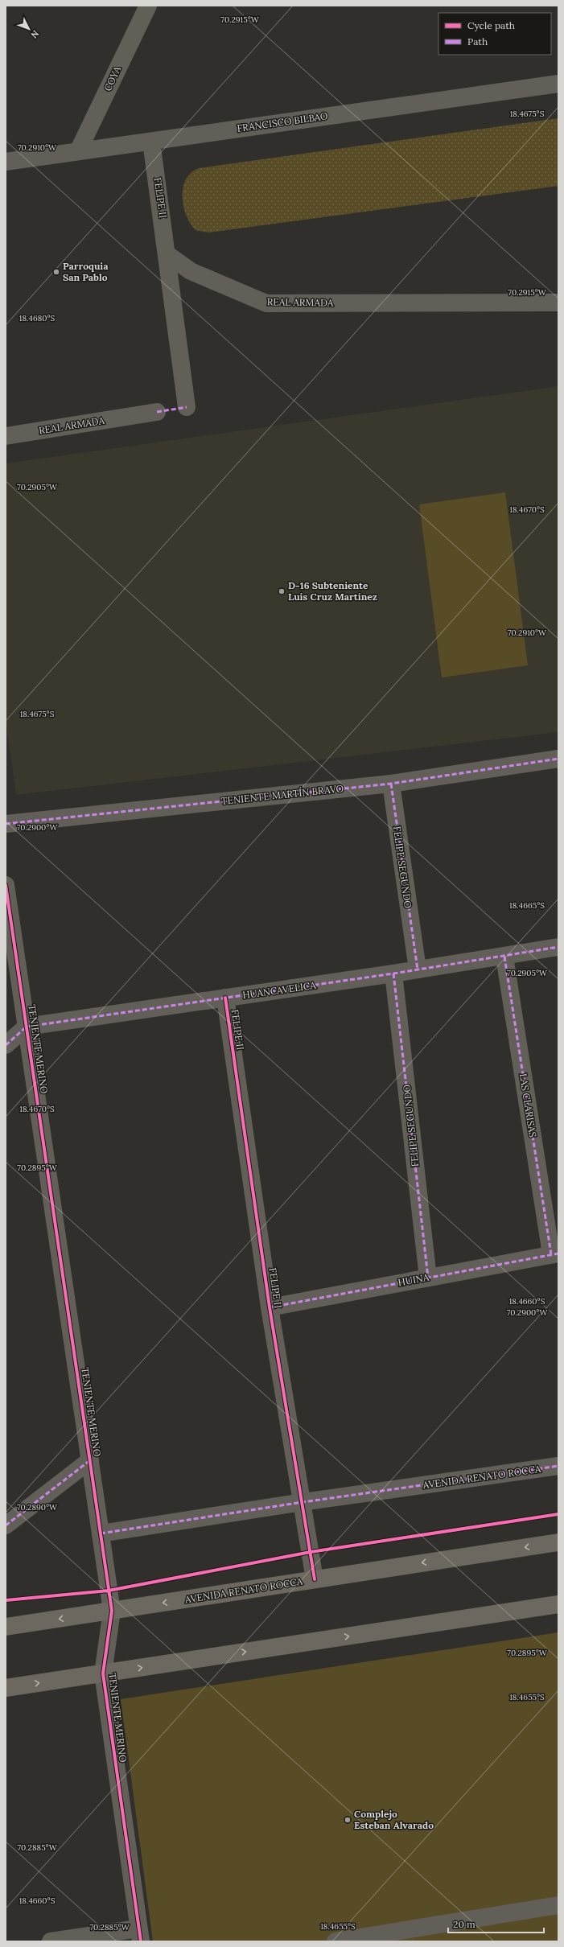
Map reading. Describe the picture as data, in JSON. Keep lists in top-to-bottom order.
{
  "streets": {
    "main road": ["AVENIDA RENATO ROCCA"],
    "street": [
      "COYA",
      "FRANCISCO BILBAO",
      "FELIPE II",
      "REAL ARMADA",
      "TENIENTE MARTÍN BRAVO",
      "FELIPE SEGUNDO",
      "HUANCAVELICA",
      "TENIENTE MERINO",
      "LAS CLARISAS",
      "HUINA"
    ]
  },
  "crossings": [
    ["COYA", "FRANCISCO BILBAO"],
    ["FRANCISCO BILBAO", "FELIPE II"],
    ["FELIPE II", "REAL ARMADA"],
    ["FELIPE II", "HUANCAVELICA"],
    ["FELIPE II", "HUINA"],
    ["FELIPE II", "AVENIDA RENATO ROCCA"],
    ["TENIENTE MARTÍN BRAVO", "FELIPE SEGUNDO"],
    ["FELIPE SEGUNDO", "HUANCAVELICA"],
    ["FELIPE SEGUNDO", "HUINA"],
    ["HUANCAVELICA", "TENIENTE MERINO"],
    ["HUANCAVELICA", "LAS CLARISAS"],
    ["TENIENTE MERINO", "AVENIDA RENATO ROCCA"],
    ["LAS CLARISAS", "HUINA"]
  ],
  "places": ["Parroquia San Pablo", "D-16 Subteniente Luis Cruz Martínez", "Complejo Esteban Alvarado"],
  "legend": ["Cycle path", "Path"],
  "scale_bar": "20 m",
  "north": "bottom right",
  "coordinates": [
    "70.2915°W",
    "18.4675°S",
    "70.2910°W",
    "18.4680°S",
    "70.2905°W",
    "18.4670°S",
    "70.2900°W",
    "18.4665°S",
    "70.2895°W",
    "18.4660°S",
    "70.2890°W",
    "18.4655°S",
    "70.2885°W"
  ]
}
